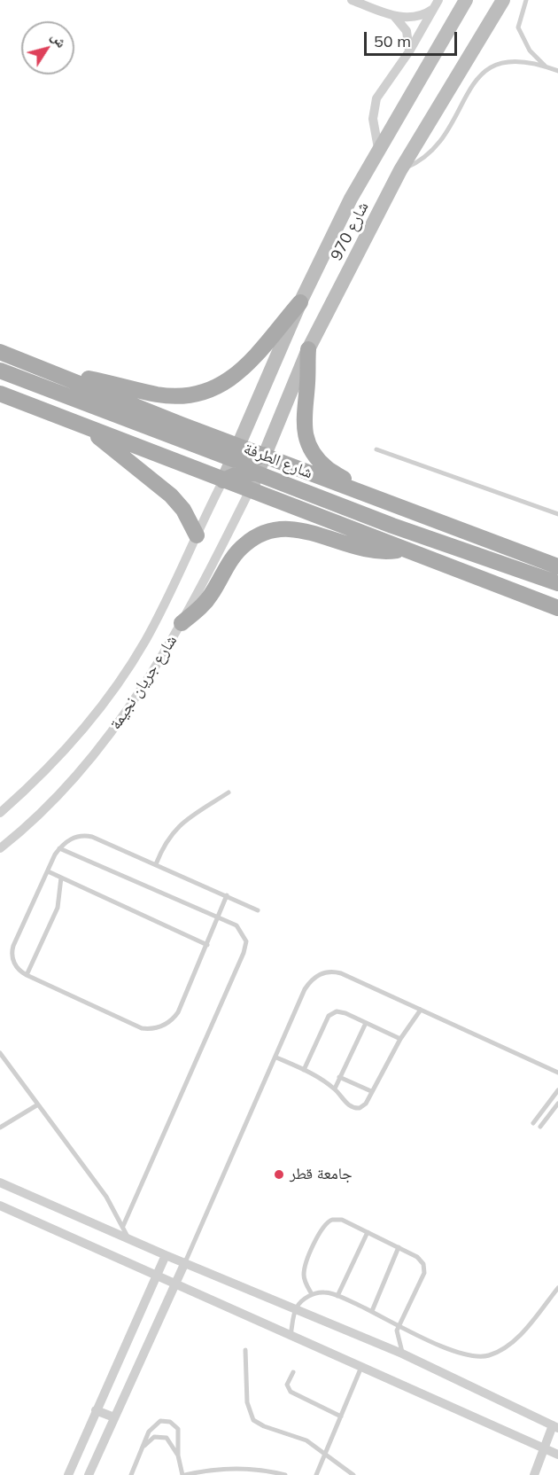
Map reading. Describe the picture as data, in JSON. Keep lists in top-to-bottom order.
{
  "streets": {
    "main road": ["شارع 970", "شارع الطرفة"],
    "street": ["شارع جريان نجيمة"]
  },
  "crossings": [
    ["شارع 970", "شارع الطرفة"],
    ["شارع 970", "شارع جريان نجيمة"]
  ],
  "places": ["جامعة قطر"],
  "scale_bar": "50 m",
  "north": "top right"
}
